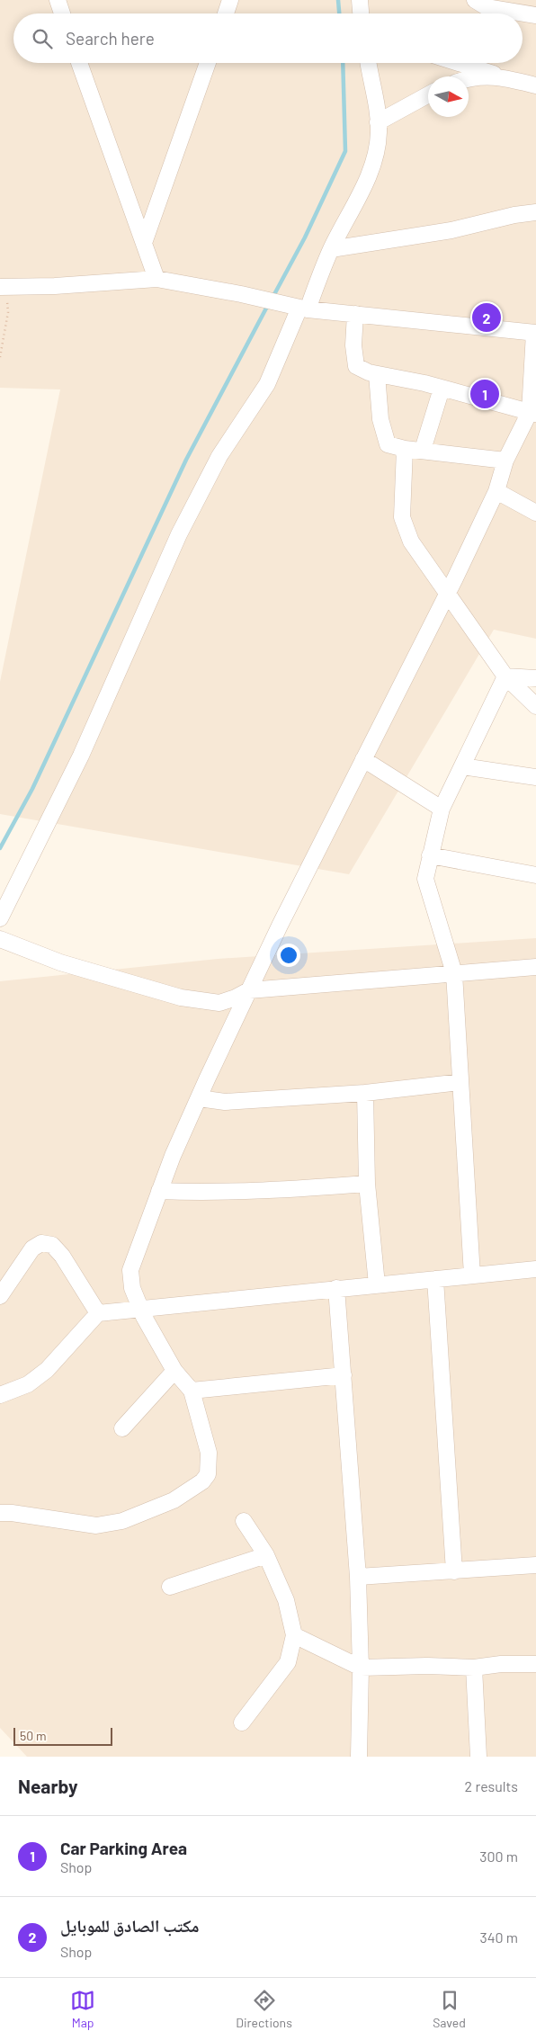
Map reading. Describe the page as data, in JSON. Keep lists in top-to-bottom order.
{
  "scale_bar": "50 m",
  "north": "right",
  "page": {
    "search": "Search here",
    "pins": ["2", "1"],
    "scale": "50 m",
    "heading": ["Nearby", "2 results"],
    "list": [
      {
        "mark": "1",
        "name": "Car Parking Area",
        "note": "Shop",
        "value": "300 m"
      },
      {
        "mark": "2",
        "name": "مكتب الصادق للموبايل",
        "note": "Shop",
        "value": "340 m"
      }
    ],
    "nav": ["Map", "Directions", "Saved"]
  }
}
